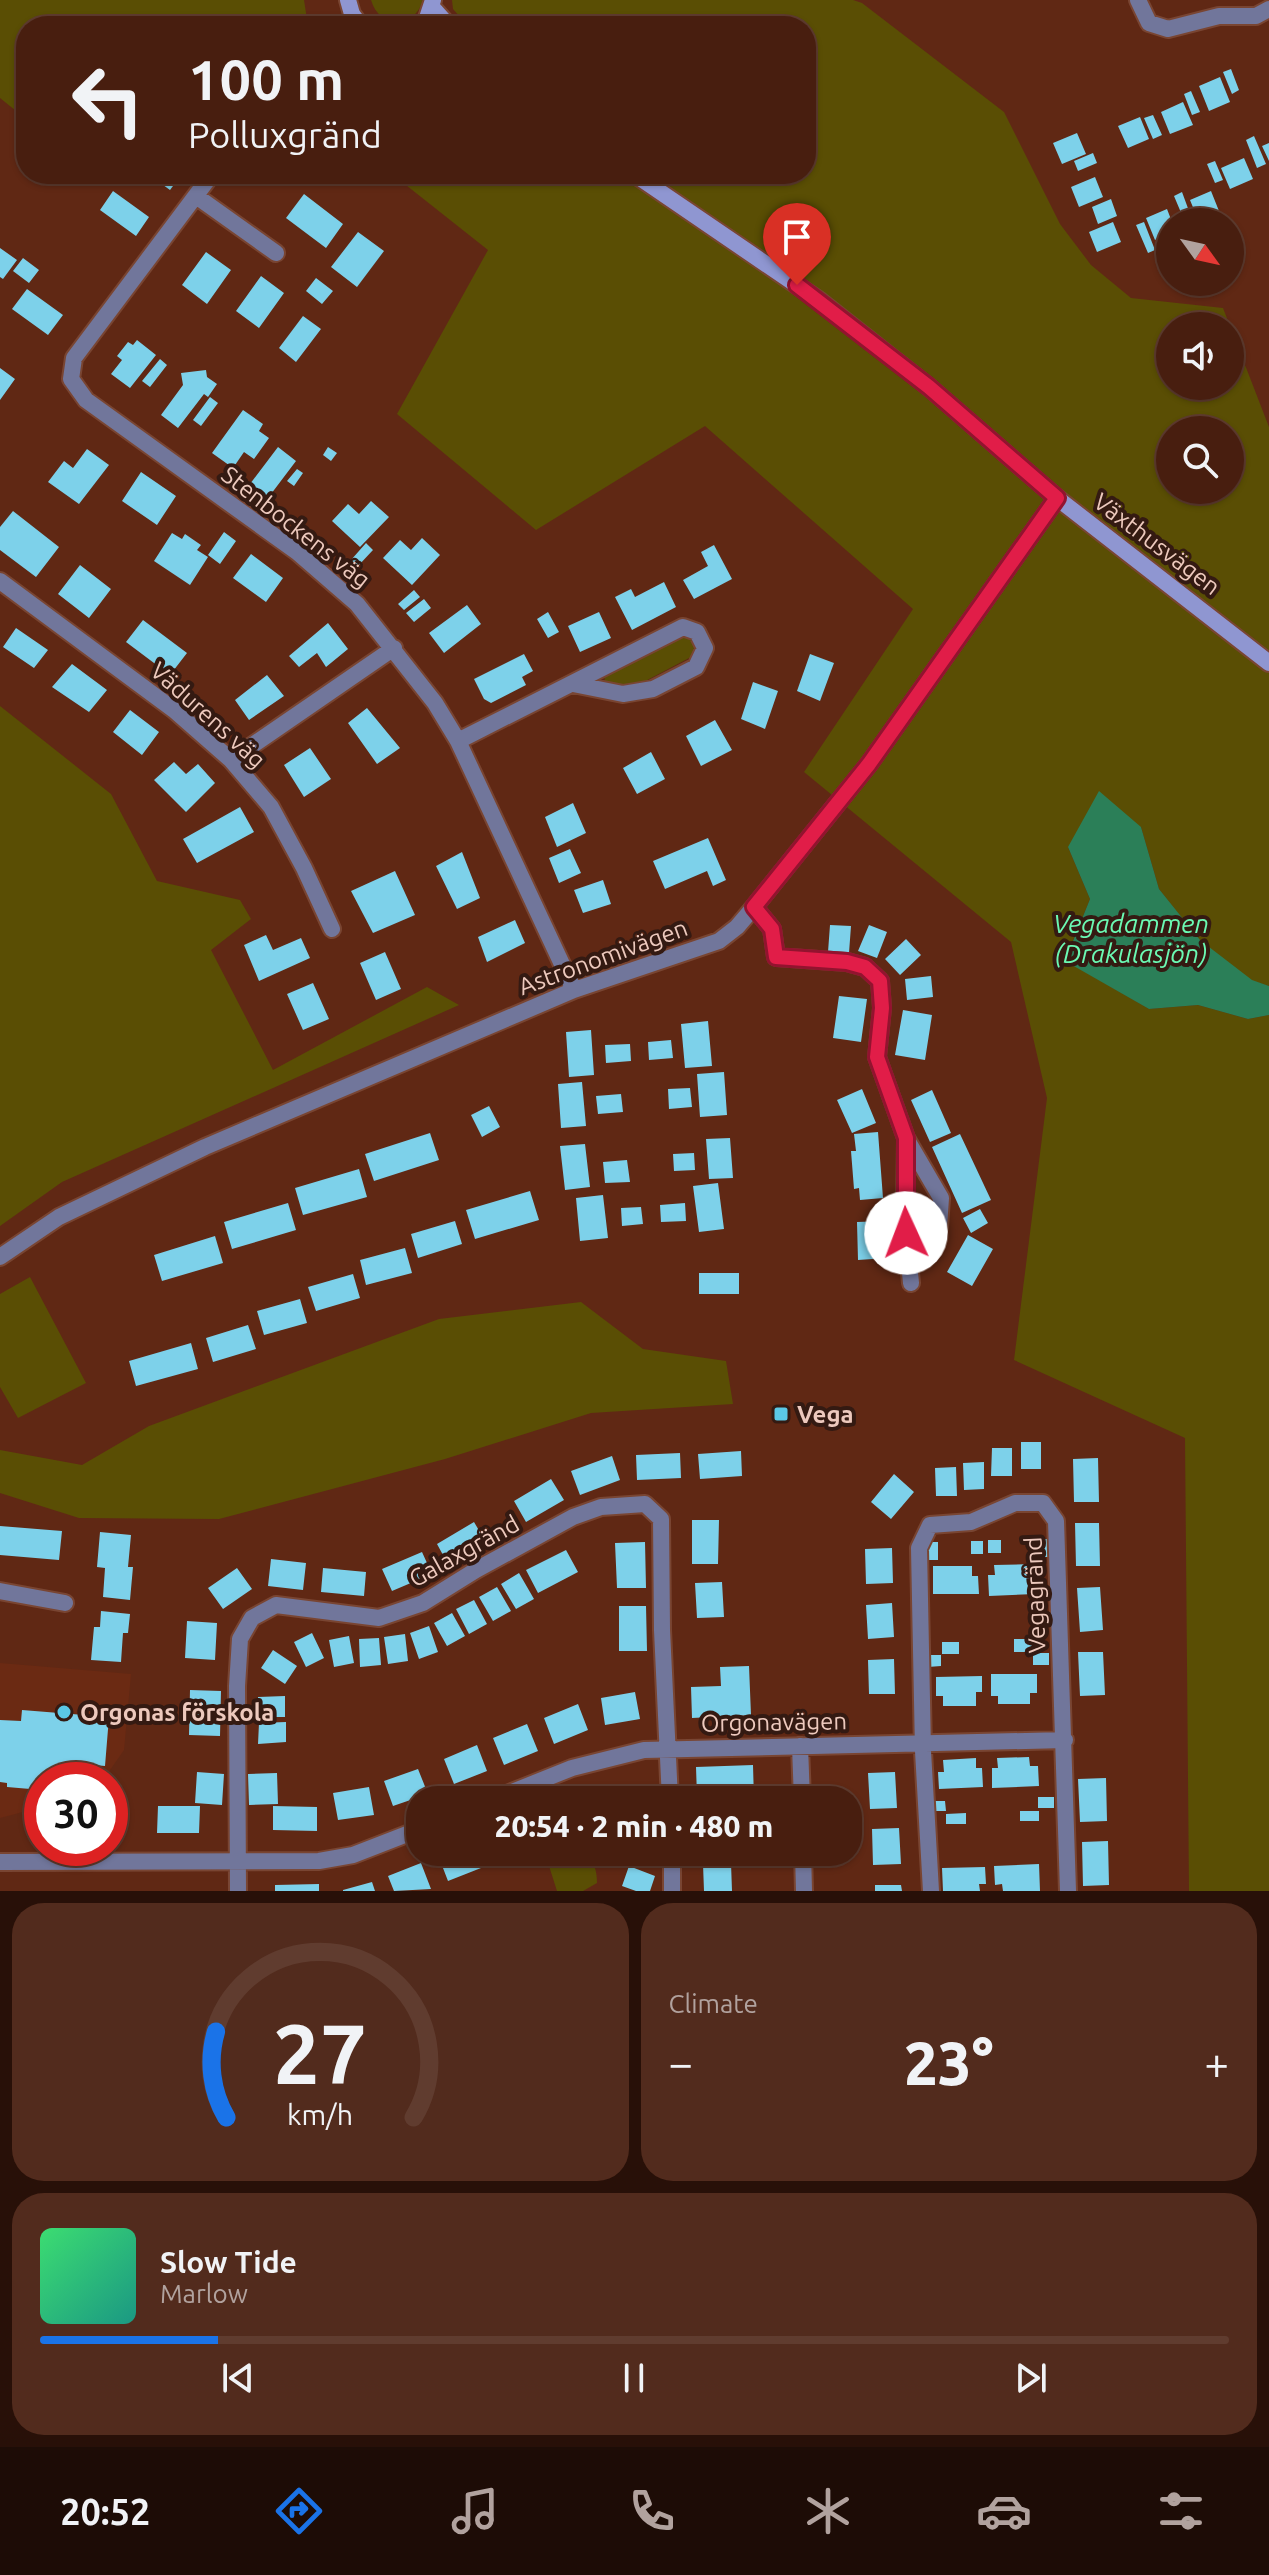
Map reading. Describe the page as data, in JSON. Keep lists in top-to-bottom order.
{
  "streets": {
    "street": [
      "Stenbockens väg",
      "Växthusvägen",
      "Vädurens väg",
      "Astronomivägen",
      "Galaxgränd",
      "Vegagränd",
      "Orgonavägen"
    ]
  },
  "crossings": [
    ["Stenbockens väg", "Astronomivägen"],
    ["Växthusvägen", "Astronomivägen"],
    ["Galaxgränd", "Orgonavägen"],
    ["Vegagränd", "Orgonavägen"]
  ],
  "water": ["Vegadammen (Drakulasjön)"],
  "places": {
    "transit": ["Vega"],
    "other": ["Orgonas förskola"]
  },
  "north": "bottom right",
  "page": {
    "turn": ["100 m", "Polluxgränd"],
    "limit": "30",
    "trip": "20:54 · 2 min · 480 m",
    "tile": "Climate",
    "heat": ["−", "23°", "+"],
    "song": ["Slow Tide", "Marlow"],
    "tabs": "20:52",
    "gauge": ["27", "km/h"]
  }
}
